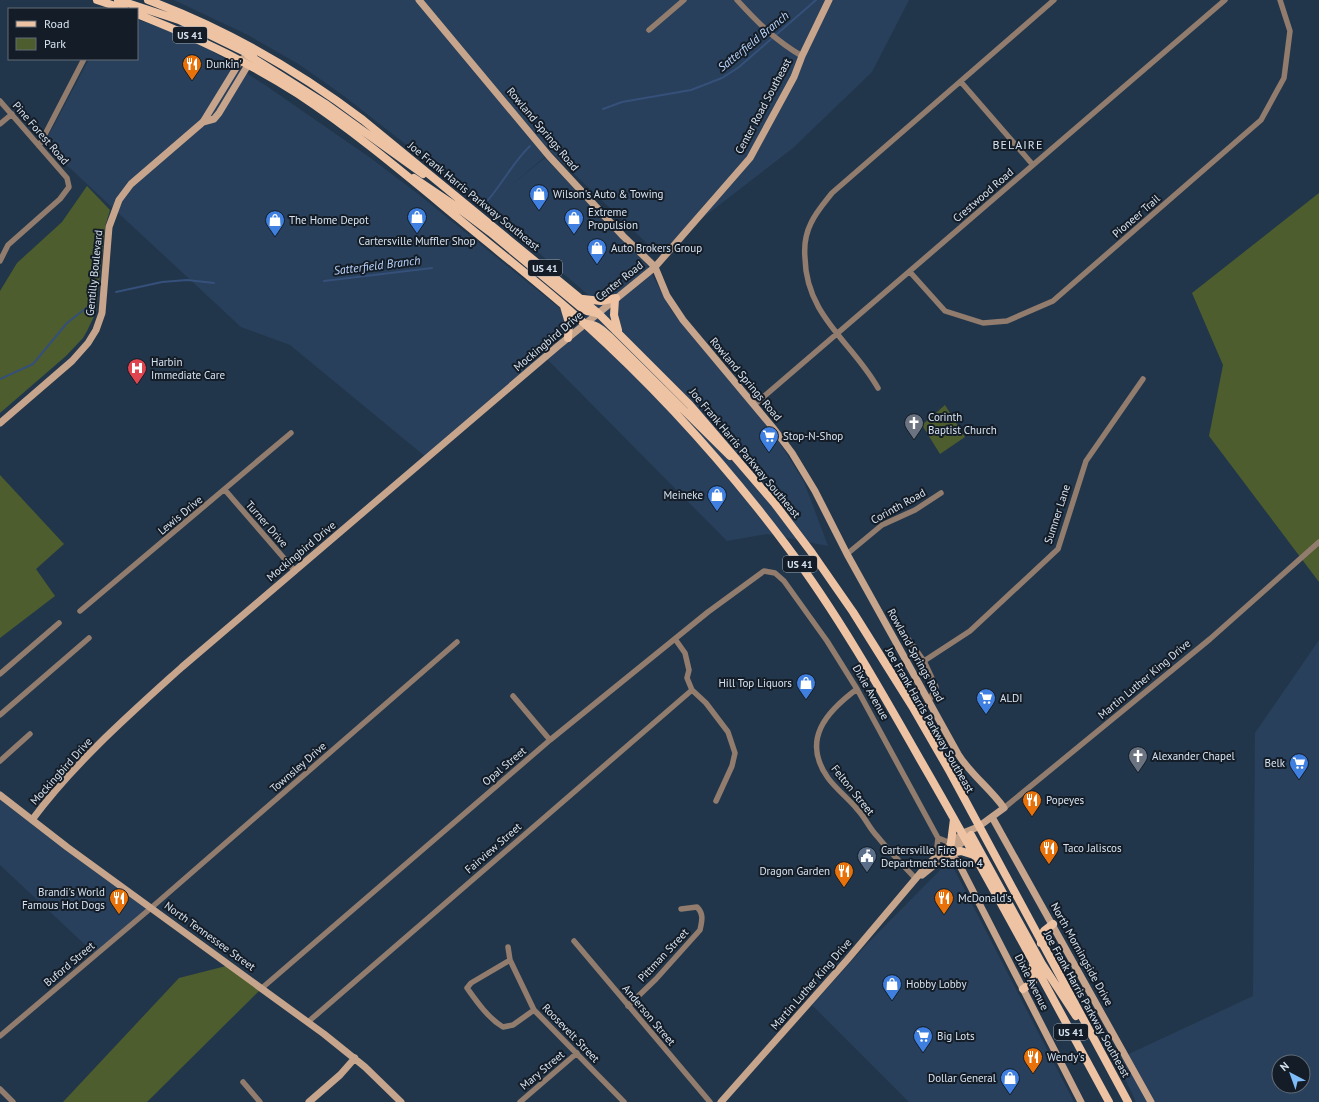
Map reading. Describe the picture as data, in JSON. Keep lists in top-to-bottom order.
{
  "streets": {
    "main road": ["US 41", "Joe Frank Harris Parkway Southeast"],
    "street": [
      "Center Road Southeast",
      "Rowland Springs Road",
      "Pine Forest Road",
      "Crestwood Road",
      "Pioneer Trail",
      "Gentilly Boulevard",
      "Center Road",
      "Mockingbird Drive",
      "Corinth Road",
      "Sumner Lane",
      "Lewis Drive",
      "Turner Drive",
      "Martin Luther King Drive",
      "Dixie Avenue",
      "Opal Street",
      "Townsley Drive",
      "Felton Street",
      "Fairview Street",
      "North Tennessee Street",
      "North Morningside Drive",
      "Pittman Street",
      "Buford Street",
      "Anderson Street",
      "Roosevelt Street",
      "Mary Street"
    ]
  },
  "crossings": [
    ["Center Road Southeast", "Rowland Springs Road"],
    ["Center Road Southeast", "Center Road"],
    ["Rowland Springs Road", "Crestwood Road"],
    ["Rowland Springs Road", "Center Road"],
    ["Rowland Springs Road", "Corinth Road"],
    ["Rowland Springs Road", "Martin Luther King Drive"],
    ["Crestwood Road", "Pioneer Trail"],
    ["Joe Frank Harris Parkway Southeast", "Gentilly Boulevard"],
    ["Joe Frank Harris Parkway Southeast", "Center Road"],
    ["Joe Frank Harris Parkway Southeast", "Mockingbird Drive"],
    ["Joe Frank Harris Parkway Southeast", "Martin Luther King Drive"],
    ["Center Road", "Mockingbird Drive"],
    ["Mockingbird Drive", "Turner Drive"],
    ["Mockingbird Drive", "North Tennessee Street"],
    ["Lewis Drive", "Turner Drive"],
    ["Martin Luther King Drive", "Dixie Avenue"],
    ["Martin Luther King Drive", "Felton Street"],
    ["Martin Luther King Drive", "North Morningside Drive"],
    ["Dixie Avenue", "Opal Street"],
    ["Dixie Avenue", "Felton Street"],
    ["Opal Street", "North Tennessee Street"],
    ["Townsley Drive", "North Tennessee Street"],
    ["Townsley Drive", "Buford Street"],
    ["Fairview Street", "North Tennessee Street"],
    ["North Tennessee Street", "Buford Street"],
    ["Pittman Street", "Anderson Street"],
    ["Roosevelt Street", "Mary Street"]
  ],
  "districts": ["BELAIRE"],
  "water": ["Satterfield Branch"],
  "places": {
    "restaurant": [
      "Dunkin'",
      "Popeyes",
      "Taco Jaliscos",
      "Dragon Garden",
      "Brandi's World Famous Hot Dogs",
      "McDonald's",
      "Wendy's"
    ],
    "shop": [
      "Wilson's Auto & Towing",
      "Cartersville Muffler Shop",
      "Extreme Propulsion",
      "The Home Depot",
      "Auto Brokers Group",
      "Meineke",
      "Hill Top Liquors",
      "Hobby Lobby",
      "Dollar General"
    ],
    "hospital": ["Harbin Immediate Care"],
    "church": ["Corinth Baptist Church", "Alexander Chapel"],
    "supermarket": [
      "Stop-N-Shop",
      "ALDI",
      "Belk",
      "Big Lots"
    ],
    "public building": ["Cartersville Fire Department Station 4"]
  },
  "legend": ["Road", "Park"],
  "north": "top left"
}
